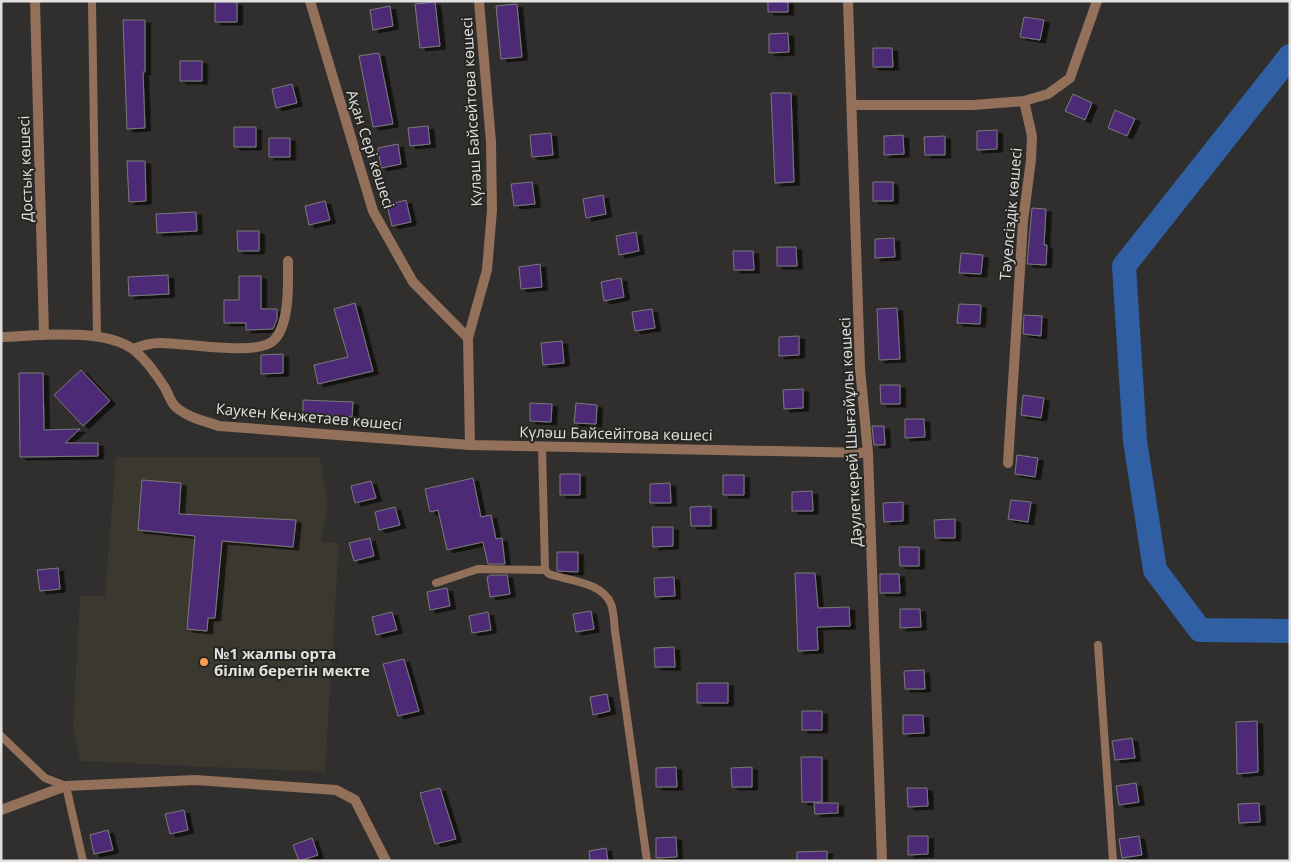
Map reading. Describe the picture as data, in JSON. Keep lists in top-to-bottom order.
{
  "streets": {
    "street": [
      "Күләш Байсейтова көшесі",
      "Ақан Сері көшесі",
      "Достық көшесі",
      "Тәуелсіздік көшесі",
      "Каукен Кенжетаев көшесі",
      "Дәулеткерей Шығайұлы көшесі",
      "Күләш Байсейітова көшесі"
    ]
  },
  "crossings": [
    ["Күләш Байсейтова көшесі", "Ақан Сері көшесі"],
    ["Достық көшесі", "Каукен Кенжетаев көшесі"],
    ["Каукен Кенжетаев көшесі", "Күләш Байсейітова көшесі"],
    ["Дәулеткерей Шығайұлы көшесі", "Күләш Байсейітова көшесі"]
  ],
  "places": ["№1 жалпы орта білім беретін мекте"]
}
